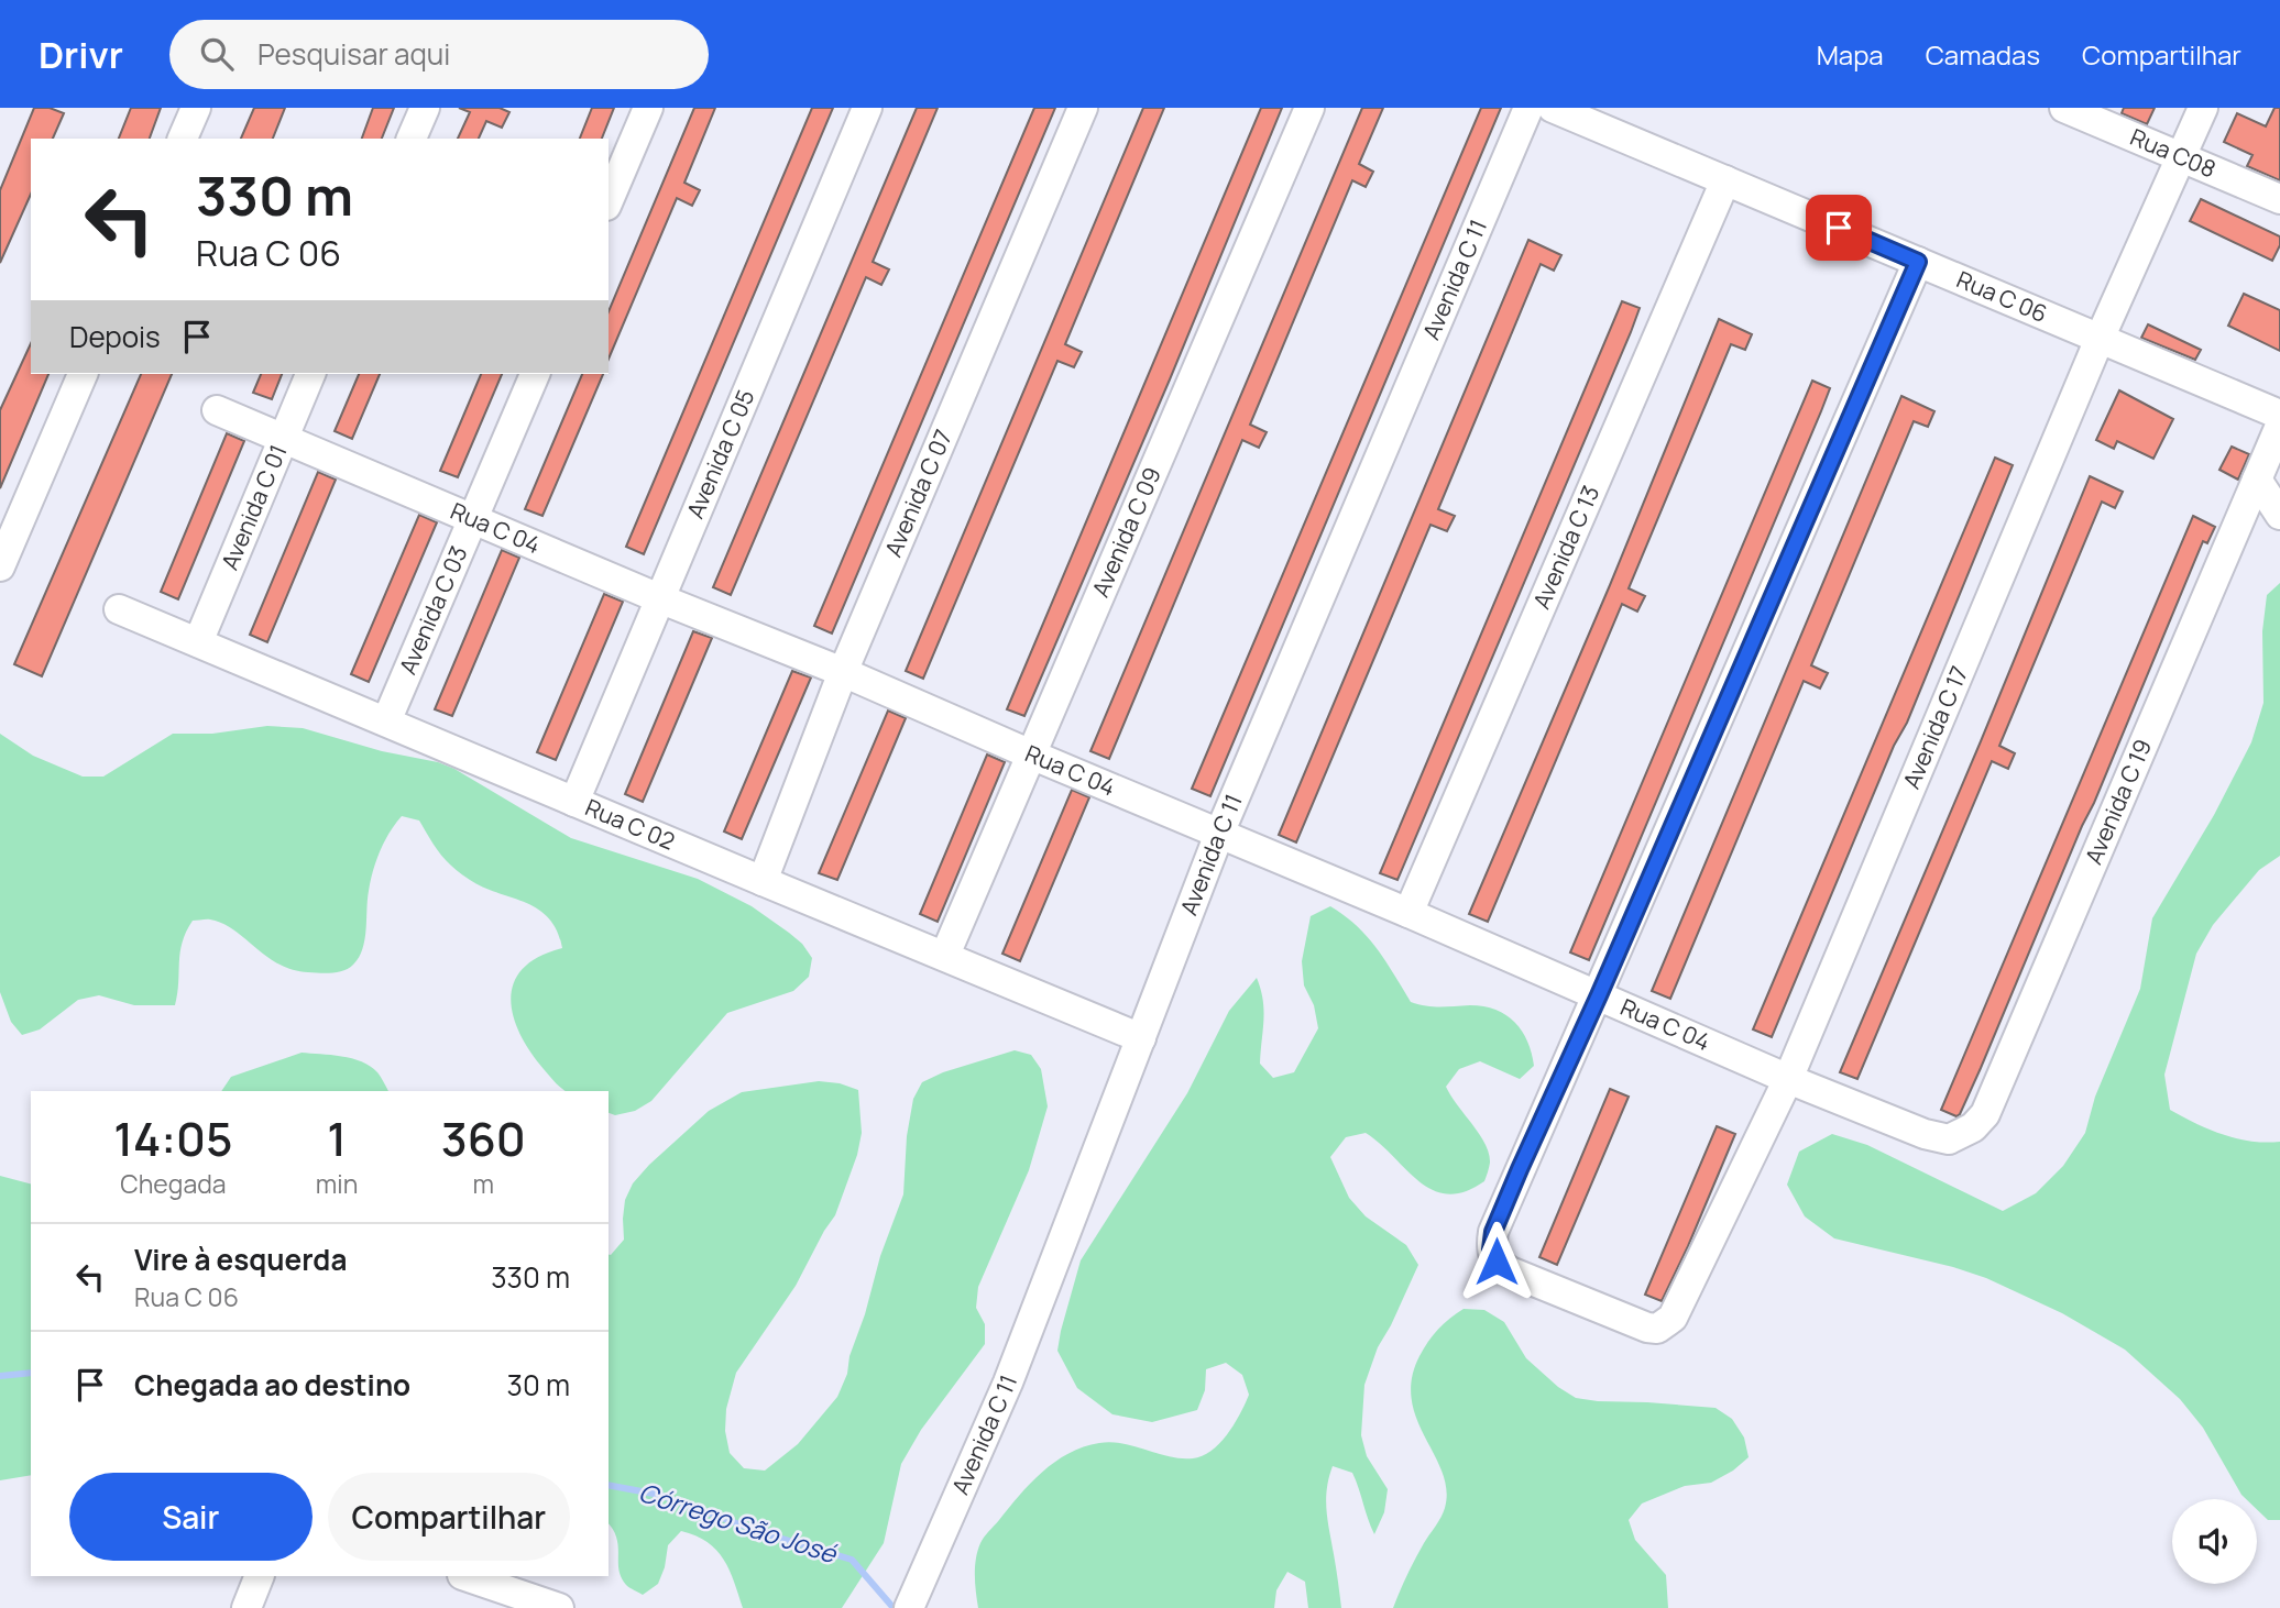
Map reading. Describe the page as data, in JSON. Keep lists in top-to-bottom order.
{
  "streets": {
    "street": [
      "Rua C08",
      "Avenida C 11",
      "Rua C 06",
      "Avenida C 05",
      "Avenida C 07",
      "Avenida C 01",
      "Rua C 04",
      "Avenida C 09",
      "Avenida C 13",
      "Avenida C 03",
      "Avenida C 17",
      "Avenida C 19",
      "Rua C 02"
    ]
  },
  "crossings": [
    ["Rua C08", "Avenida C 17"],
    ["Avenida C 11", "Rua C 04"],
    ["Avenida C 11", "Rua C 02"],
    ["Rua C 06", "Avenida C 13"],
    ["Rua C 06", "Avenida C 17"],
    ["Avenida C 05", "Rua C 04"],
    ["Avenida C 05", "Rua C 02"],
    ["Avenida C 07", "Rua C 04"],
    ["Avenida C 07", "Rua C 02"],
    ["Avenida C 01", "Rua C 04"],
    ["Avenida C 01", "Rua C 02"],
    ["Rua C 04", "Avenida C 09"],
    ["Rua C 04", "Avenida C 13"],
    ["Rua C 04", "Avenida C 03"],
    ["Rua C 04", "Avenida C 17"],
    ["Rua C 04", "Avenida C 19"],
    ["Avenida C 09", "Rua C 02"],
    ["Avenida C 03", "Rua C 02"]
  ],
  "water": ["Córrego São José"],
  "page": {
    "header": "Drivr",
    "search": "Pesquisar aqui",
    "nav": ["Mapa", "Camadas", "Compartilhar"],
    "turn": ["330 m", "Rua C 06"],
    "then": "Depois",
    "eta": [
      "14:05",
      "Chegada",
      "1",
      "min",
      "360",
      "m"
    ],
    "list": [
      {
        "name": "Vire à esquerda",
        "note": "Rua C 06",
        "value": "330 m"
      },
      {
        "name": "Chegada ao destino",
        "value": "30 m"
      }
    ],
    "buttons": ["Sair", "Compartilhar"]
  }
}
